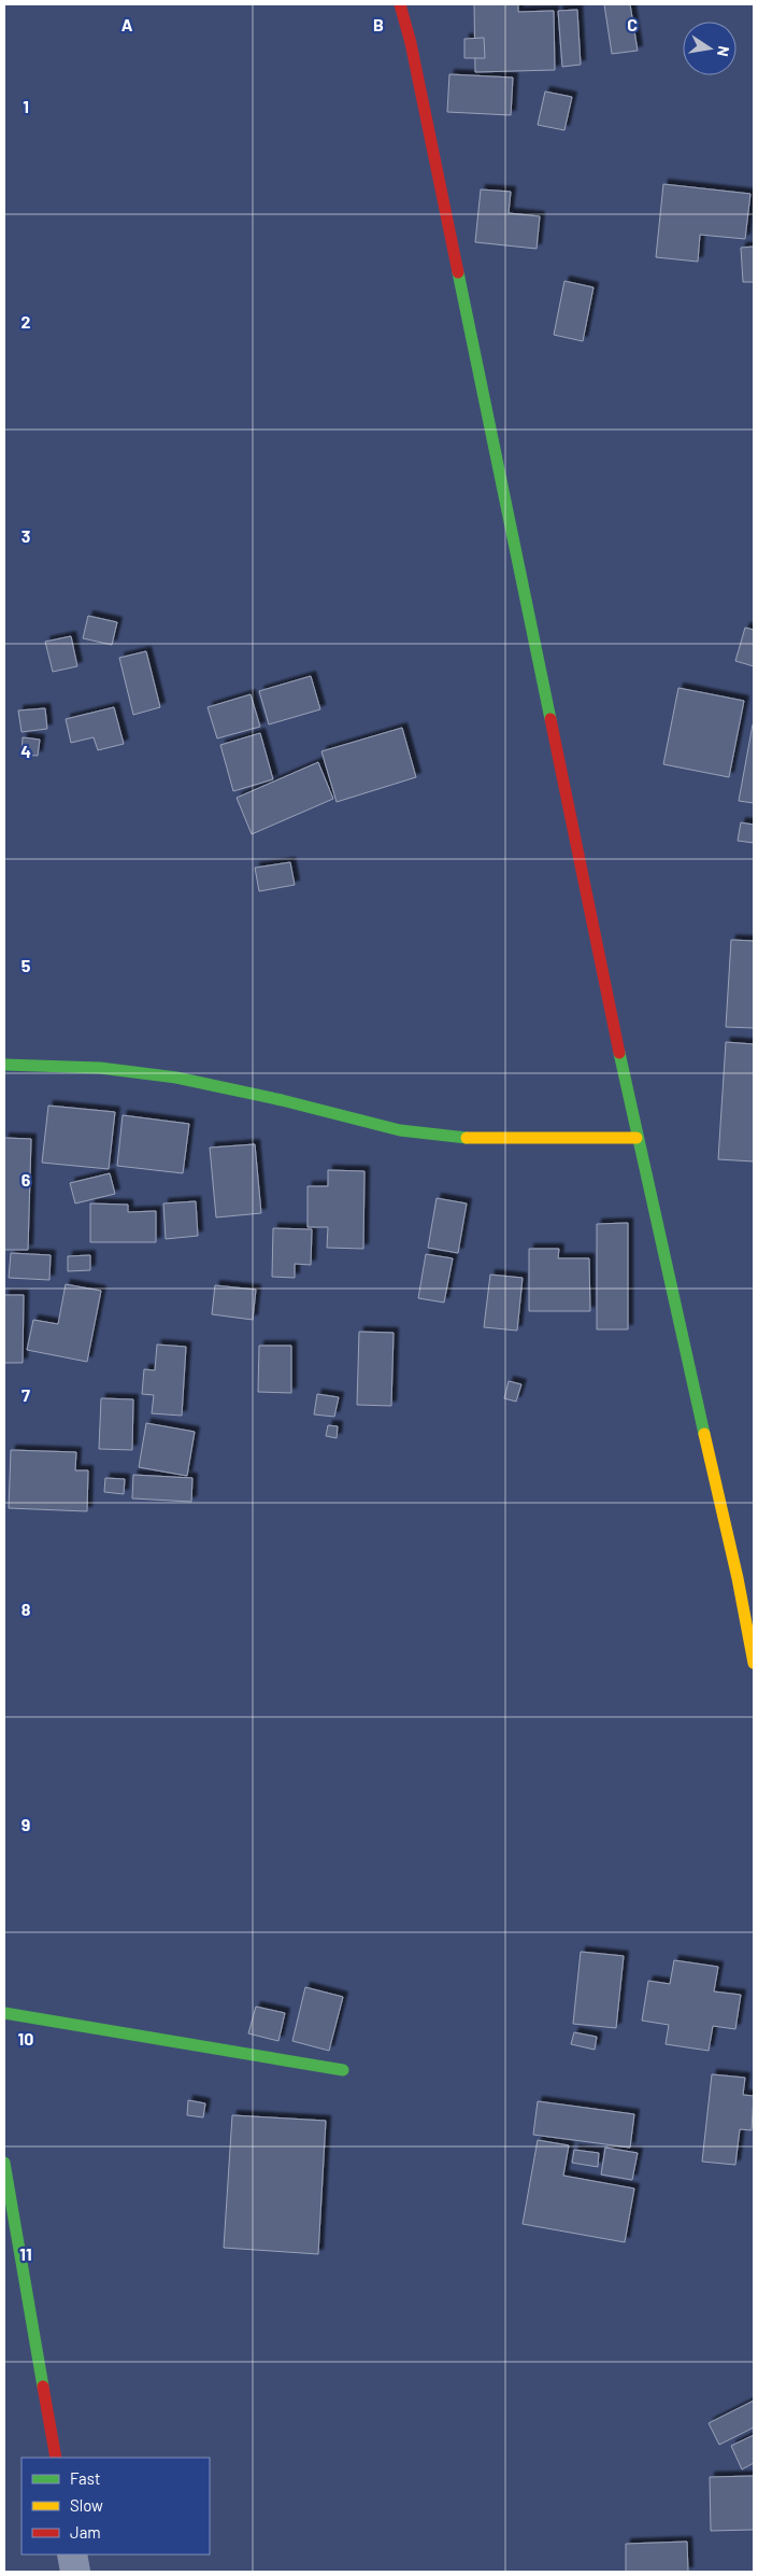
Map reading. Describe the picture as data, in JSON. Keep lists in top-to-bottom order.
{
  "legend": ["Fast", "Slow", "Jam"],
  "north": "right",
  "grid": {
    "columns": ["A", "B", "C"],
    "rows": [
      "1",
      "2",
      "3",
      "4",
      "5",
      "6",
      "7",
      "8",
      "9",
      "10",
      "11"
    ]
  }
}
